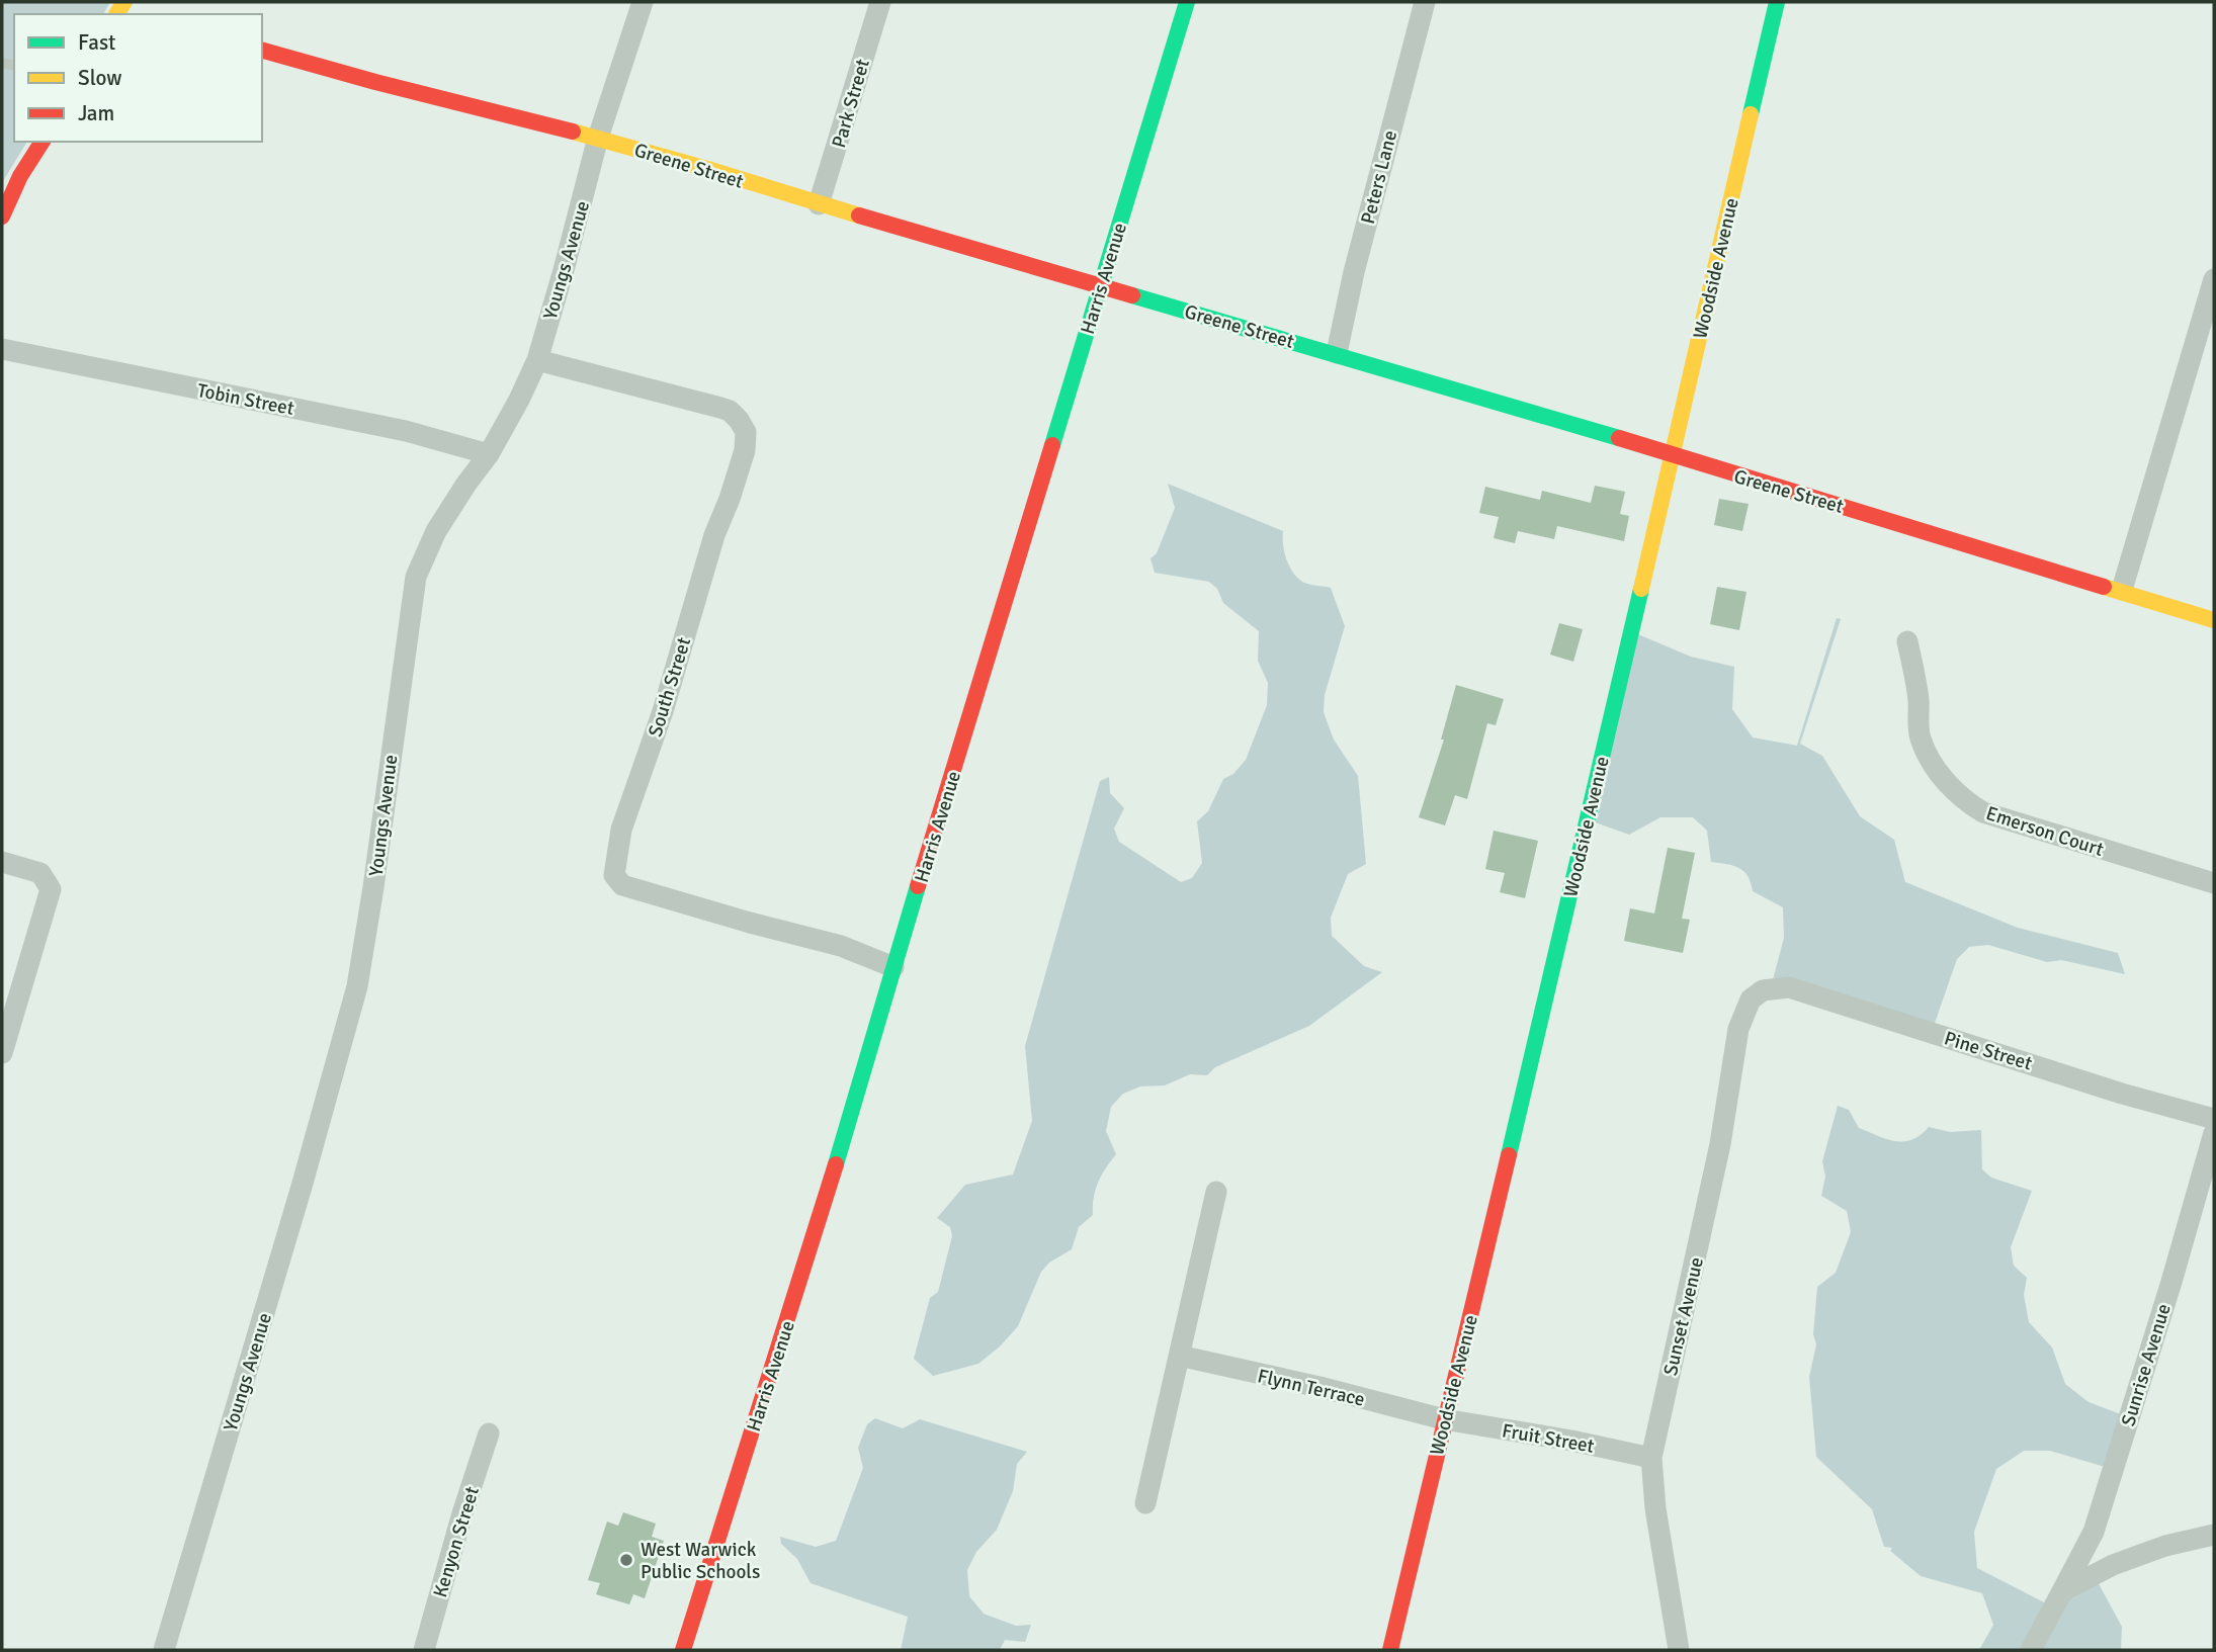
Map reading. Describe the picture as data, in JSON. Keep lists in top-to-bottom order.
{
  "streets": {
    "street": [
      "Park Street",
      "Greene Street",
      "Peters Lane",
      "Youngs Avenue",
      "Woodside Avenue",
      "Harris Avenue",
      "Tobin Street",
      "South Street",
      "Emerson Court",
      "Pine Street",
      "Sunset Avenue",
      "Sunrise Avenue",
      "Flynn Terrace",
      "Fruit Street",
      "Kenyon Street"
    ]
  },
  "crossings": [
    ["Park Street", "Greene Street"],
    ["Greene Street", "Peters Lane"],
    ["Greene Street", "Youngs Avenue"],
    ["Greene Street", "Woodside Avenue"],
    ["Greene Street", "Harris Avenue"],
    ["Youngs Avenue", "Tobin Street"],
    ["Youngs Avenue", "South Street"],
    ["Woodside Avenue", "Flynn Terrace"],
    ["Woodside Avenue", "Fruit Street"],
    ["Harris Avenue", "South Street"],
    ["Pine Street", "Sunset Avenue"],
    ["Sunset Avenue", "Fruit Street"],
    ["Flynn Terrace", "Fruit Street"]
  ],
  "places": ["West Warwick Public Schools"],
  "legend": ["Fast", "Slow", "Jam"]
}
